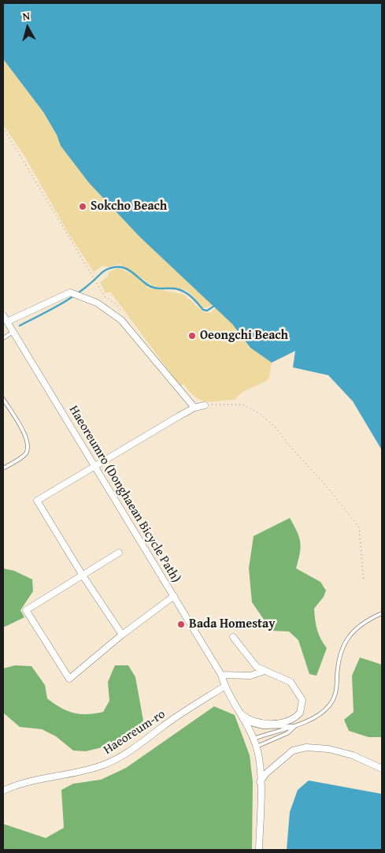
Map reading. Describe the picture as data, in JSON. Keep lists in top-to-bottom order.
{
  "streets": {
    "street": ["Haeoreumro (Donghaean Bicycle Path)", "Haeoreum-ro"]
  },
  "crossings": [
    ["Haeoreumro (Donghaean Bicycle Path)", "Haeoreum-ro"]
  ],
  "places": ["Sokcho Beach", "Oeongchi Beach", "Bada Homestay"],
  "north": "top"
}
